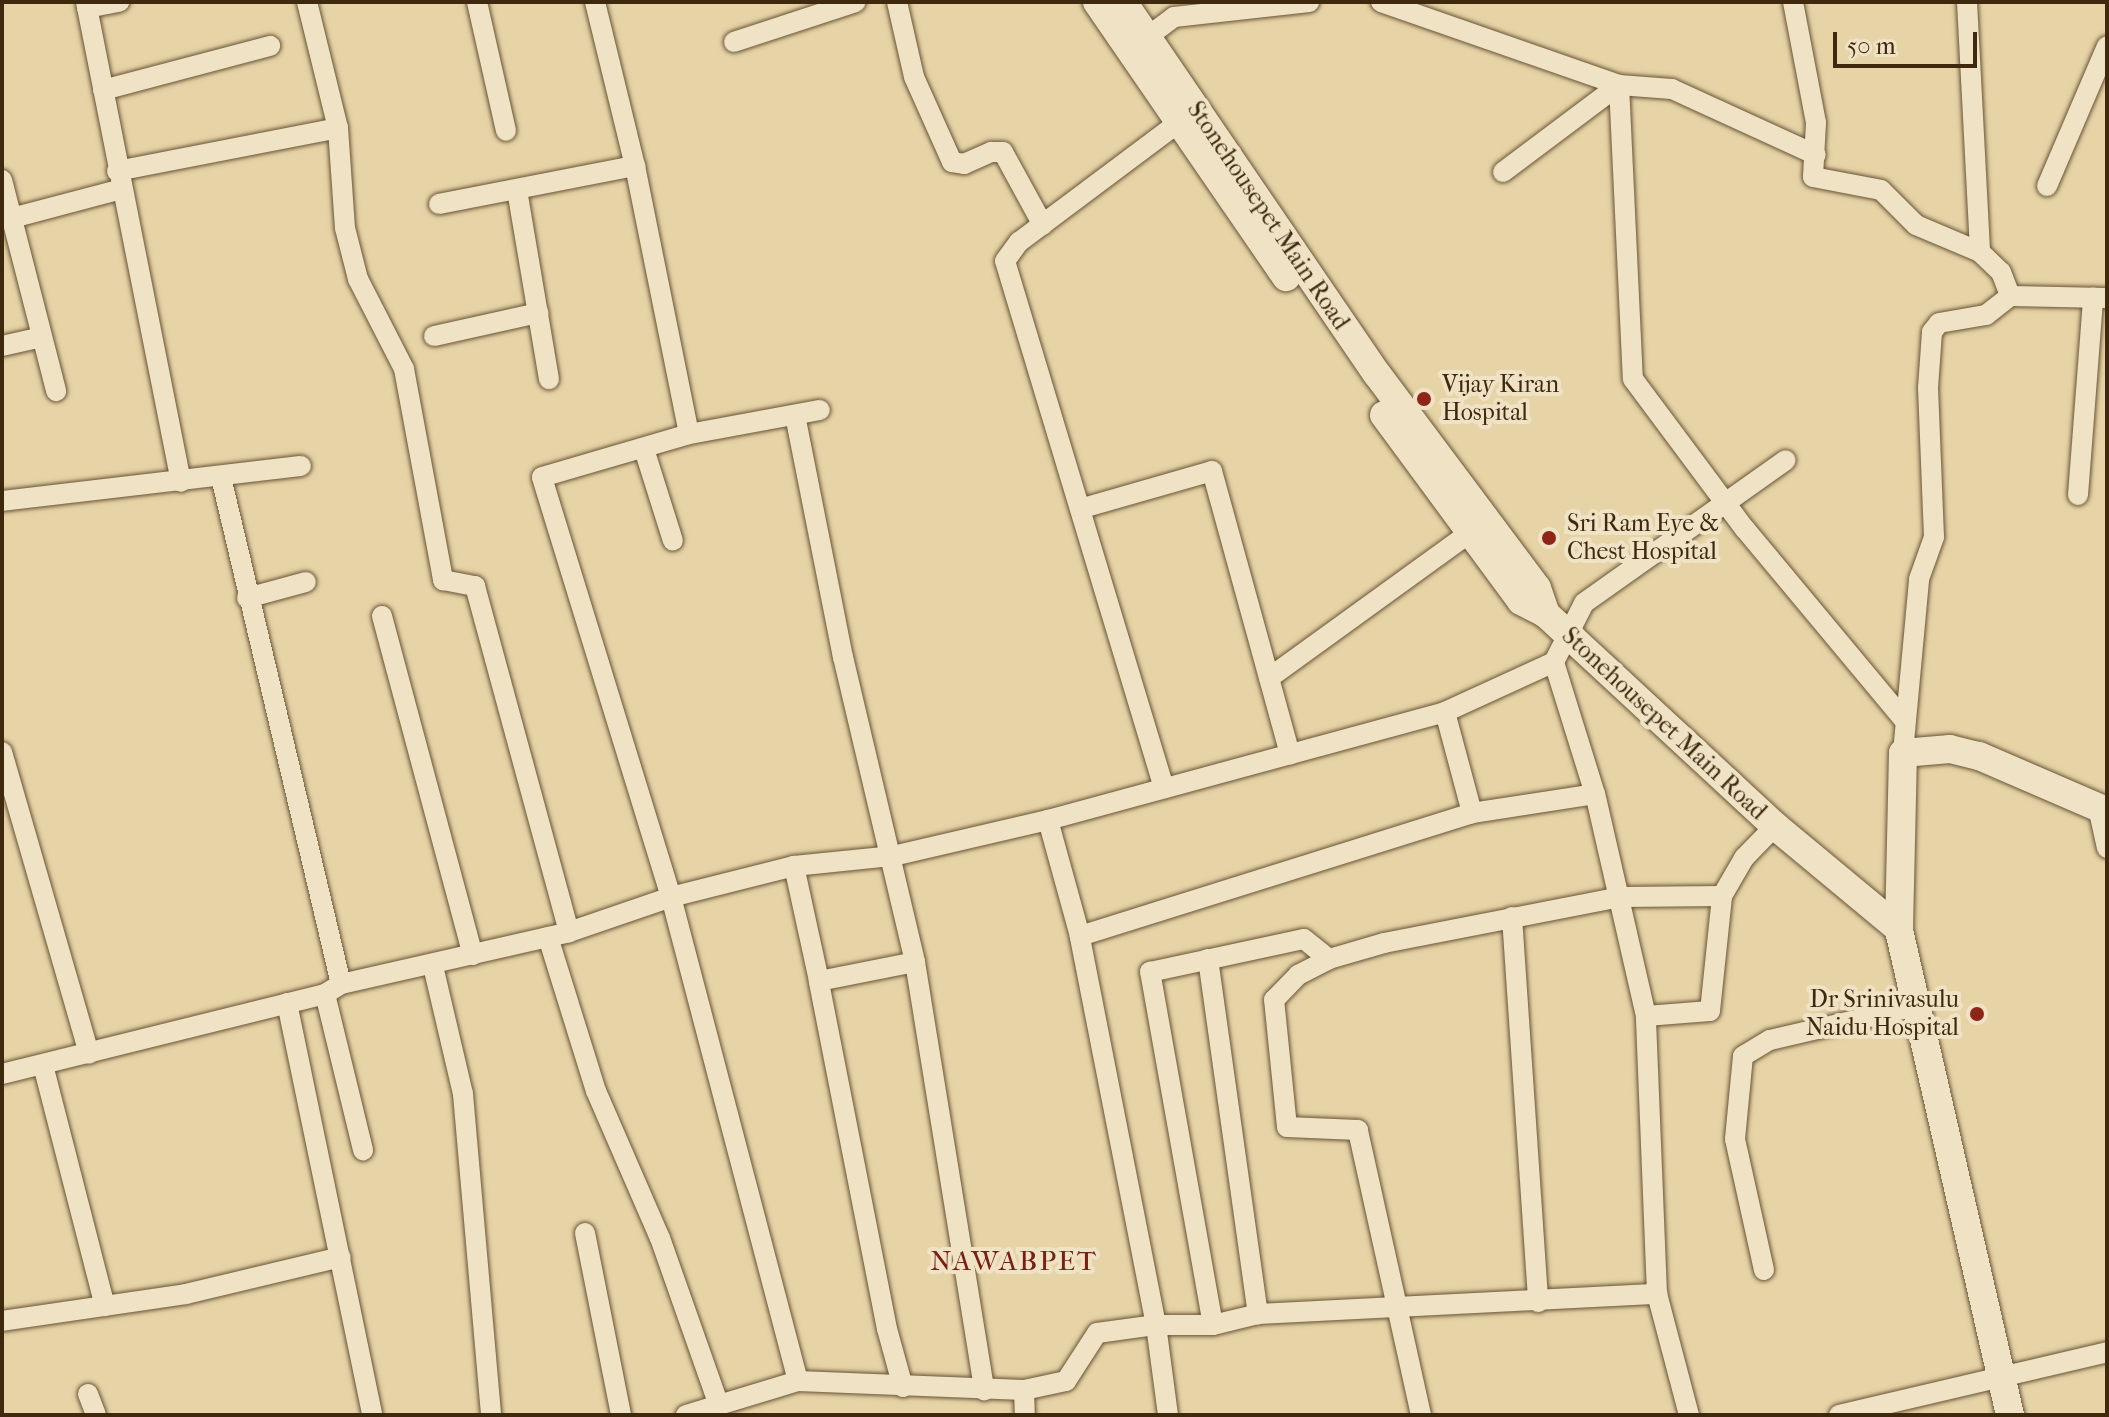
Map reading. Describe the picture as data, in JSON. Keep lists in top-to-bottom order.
{
  "streets": {
    "main road": ["Stonehousepet Main Road"]
  },
  "districts": ["NAWABPET"],
  "places": ["Vijay Kiran Hospital", "Sri Ram Eye & Chest Hospital", "Dr Srinivasulu Naidu Hospital"],
  "scale_bar": "50 m"
}
